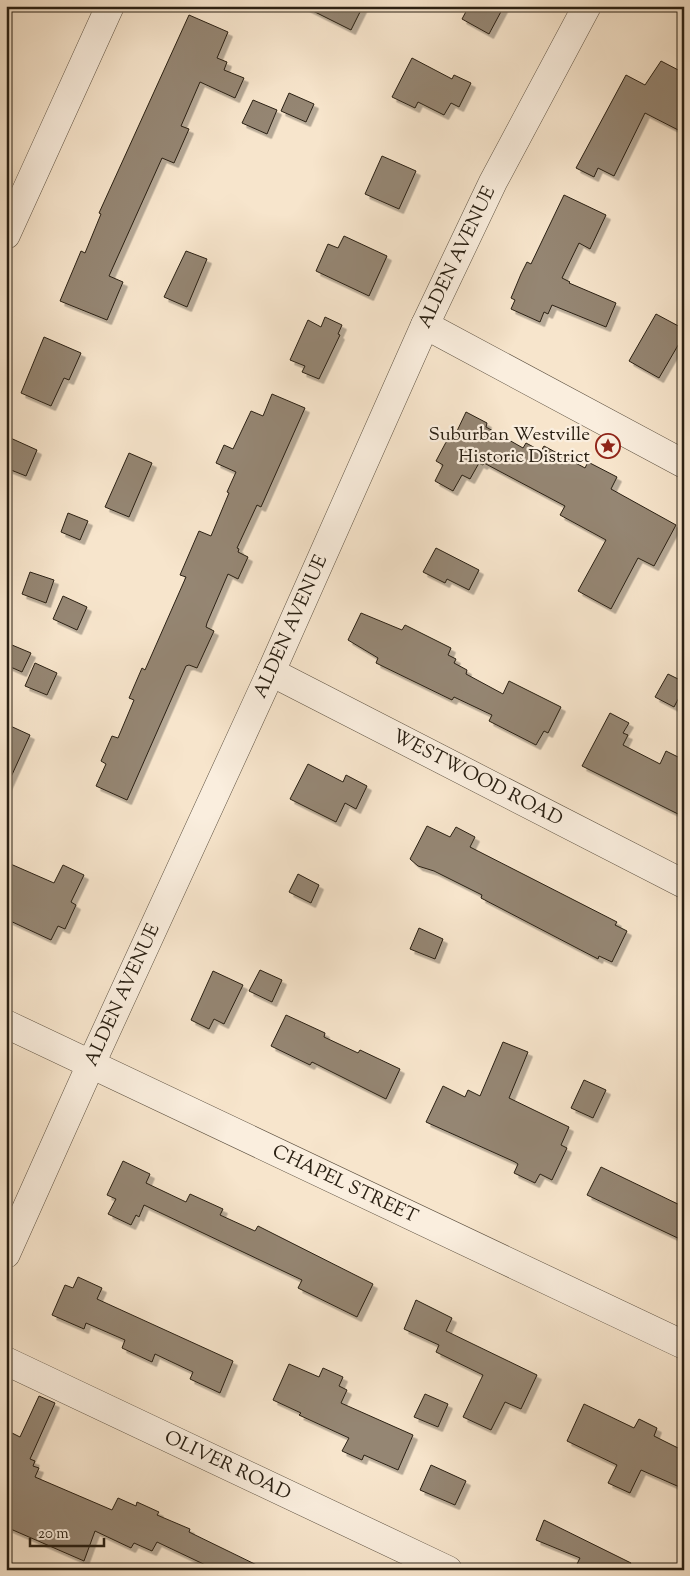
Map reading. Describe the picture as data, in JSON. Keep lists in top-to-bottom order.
{
  "streets": {
    "street": [
      "ALDEN AVENUE",
      "WESTWOOD ROAD",
      "CHAPEL STREET",
      "OLIVER ROAD"
    ]
  },
  "crossings": [
    ["ALDEN AVENUE", "WESTWOOD ROAD"],
    ["ALDEN AVENUE", "CHAPEL STREET"]
  ],
  "places": {
    "place": ["Suburban Westville Historic District"]
  },
  "scale_bar": "20 m"
}
